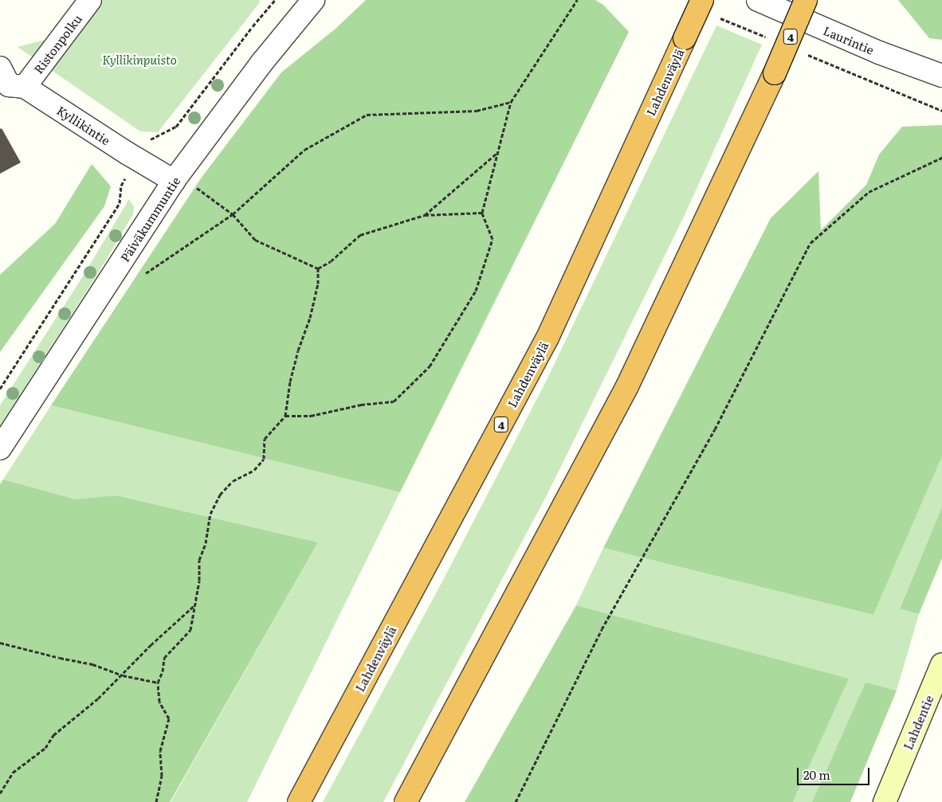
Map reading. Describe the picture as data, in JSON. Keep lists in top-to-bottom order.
{
  "streets": {
    "highway": ["4", "Lahdenväylä"],
    "main road": ["Lahdentie"],
    "street": [
      "Laurintie",
      "Ristonpolku",
      "Kyllikintie",
      "Päiväkummuntie"
    ]
  },
  "crossings": [
    ["Ristonpolku", "Kyllikintie"],
    ["Kyllikintie", "Päiväkummuntie"]
  ],
  "parks": ["Kyllikinpuisto"],
  "scale_bar": "20 m"
}
